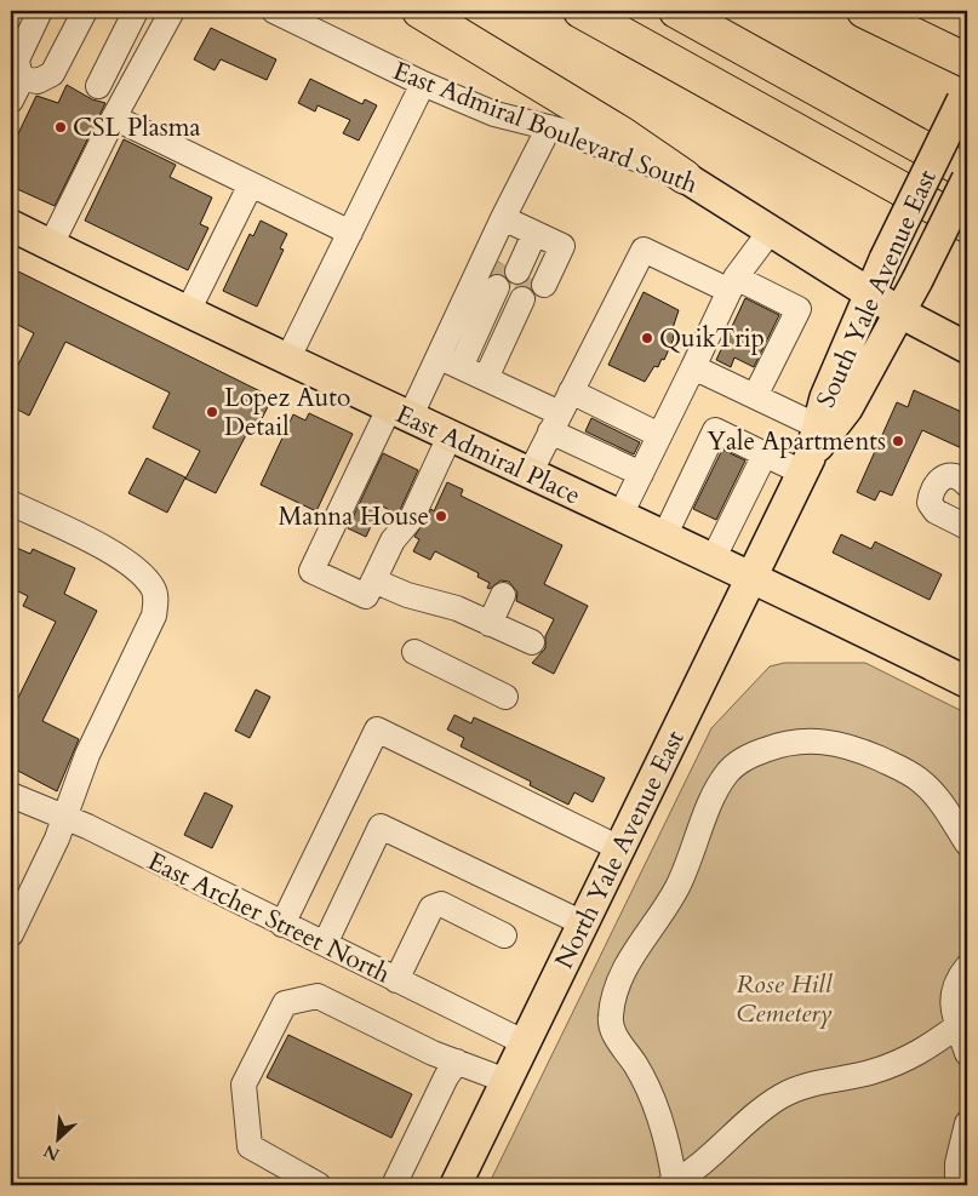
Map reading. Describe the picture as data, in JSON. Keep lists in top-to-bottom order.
{
  "streets": {
    "main road": [
      "East Admiral Boulevard South",
      "South Yale Avenue East",
      "East Admiral Place",
      "North Yale Avenue East"
    ],
    "street": ["East Archer Street North"]
  },
  "crossings": [
    ["East Admiral Boulevard South", "South Yale Avenue East"],
    ["South Yale Avenue East", "North Yale Avenue East"],
    ["East Admiral Place", "North Yale Avenue East"],
    ["North Yale Avenue East", "East Archer Street North"]
  ],
  "parks": ["Rose Hill Cemetery"],
  "places": [
    "CSL Plasma",
    "QuikTrip",
    "Lopez Auto Detail",
    "Yale Apartments",
    "Manna House"
  ],
  "north": "bottom left"
}
